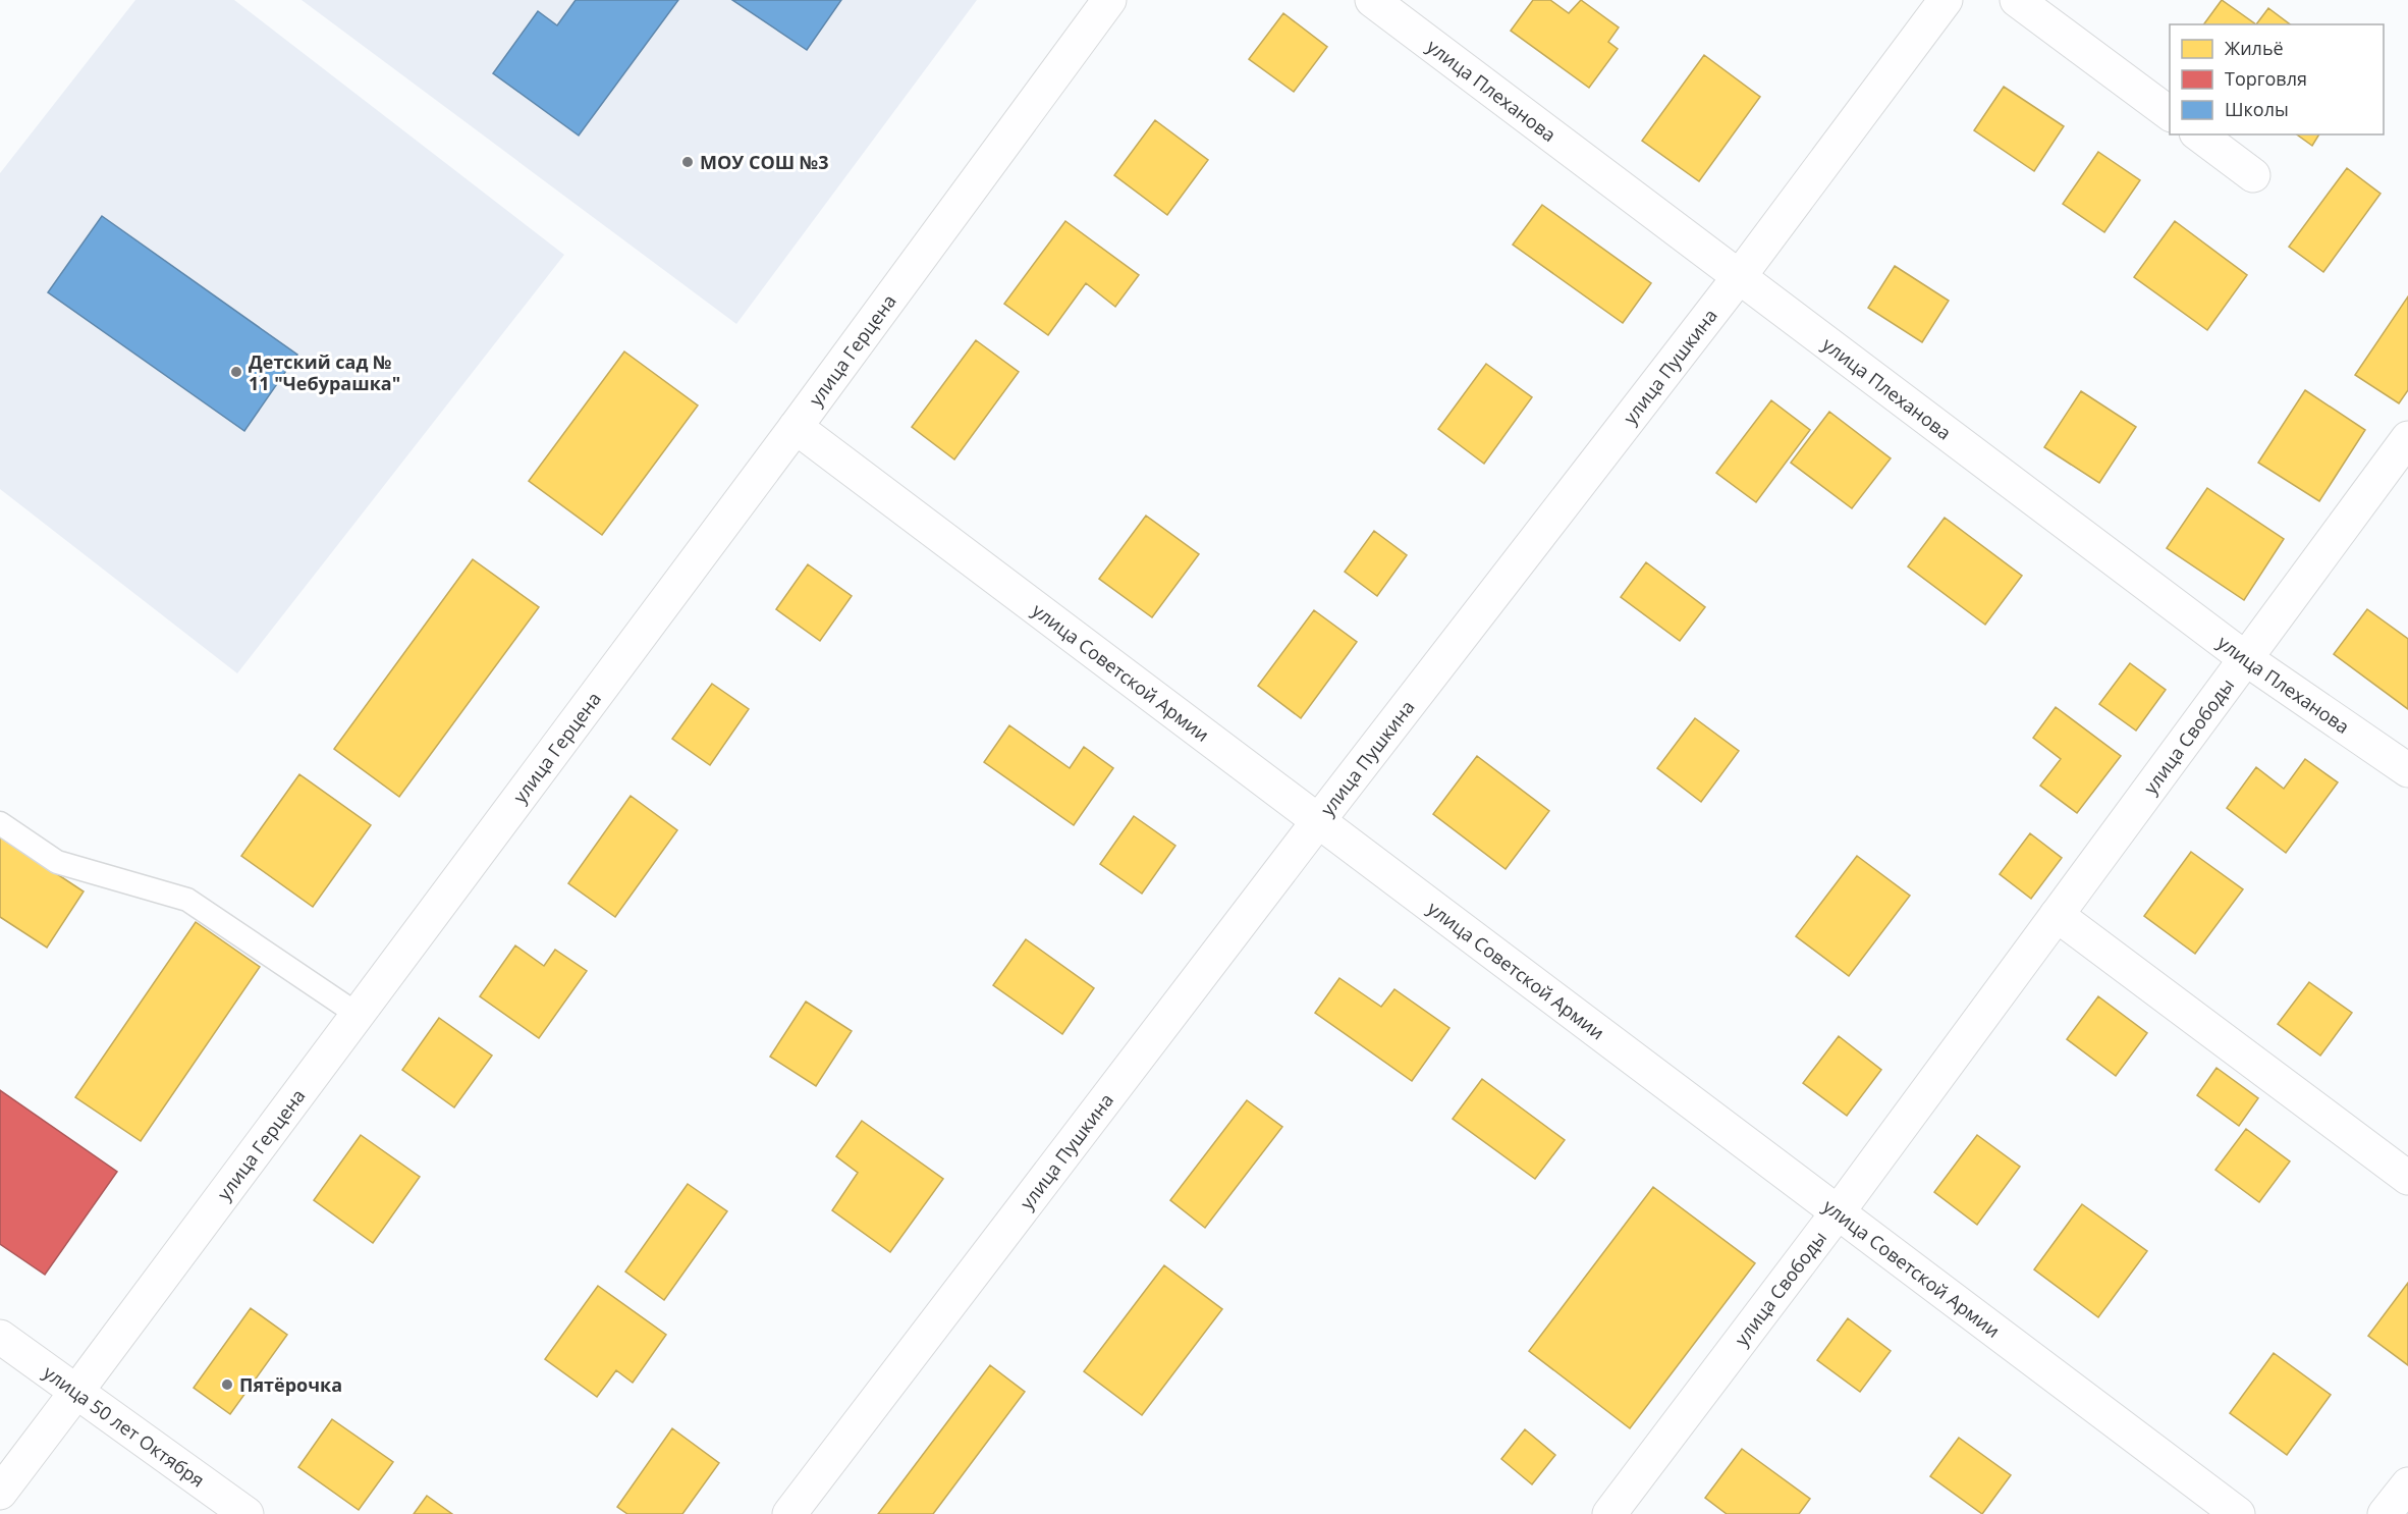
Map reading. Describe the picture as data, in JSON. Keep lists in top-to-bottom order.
{
  "streets": {
    "street": [
      "улица Плеханова",
      "улица Герцена",
      "улица Пушкина",
      "улица Советской Армии",
      "улица Свободы",
      "улица 50 лет Октября"
    ]
  },
  "crossings": [
    ["улица Плеханова", "улица Пушкина"],
    ["улица Плеханова", "улица Свободы"],
    ["улица Герцена", "улица Советской Армии"],
    ["улица Герцена", "улица 50 лет Октября"],
    ["улица Пушкина", "улица Советской Армии"],
    ["улица Советской Армии", "улица Свободы"]
  ],
  "places": ["МОУ СОШ №3", "Детский сад № 11 \"Чебурашка\"", "Пятёрочка"],
  "legend": ["Жильё", "Торговля", "Школы"]
}
